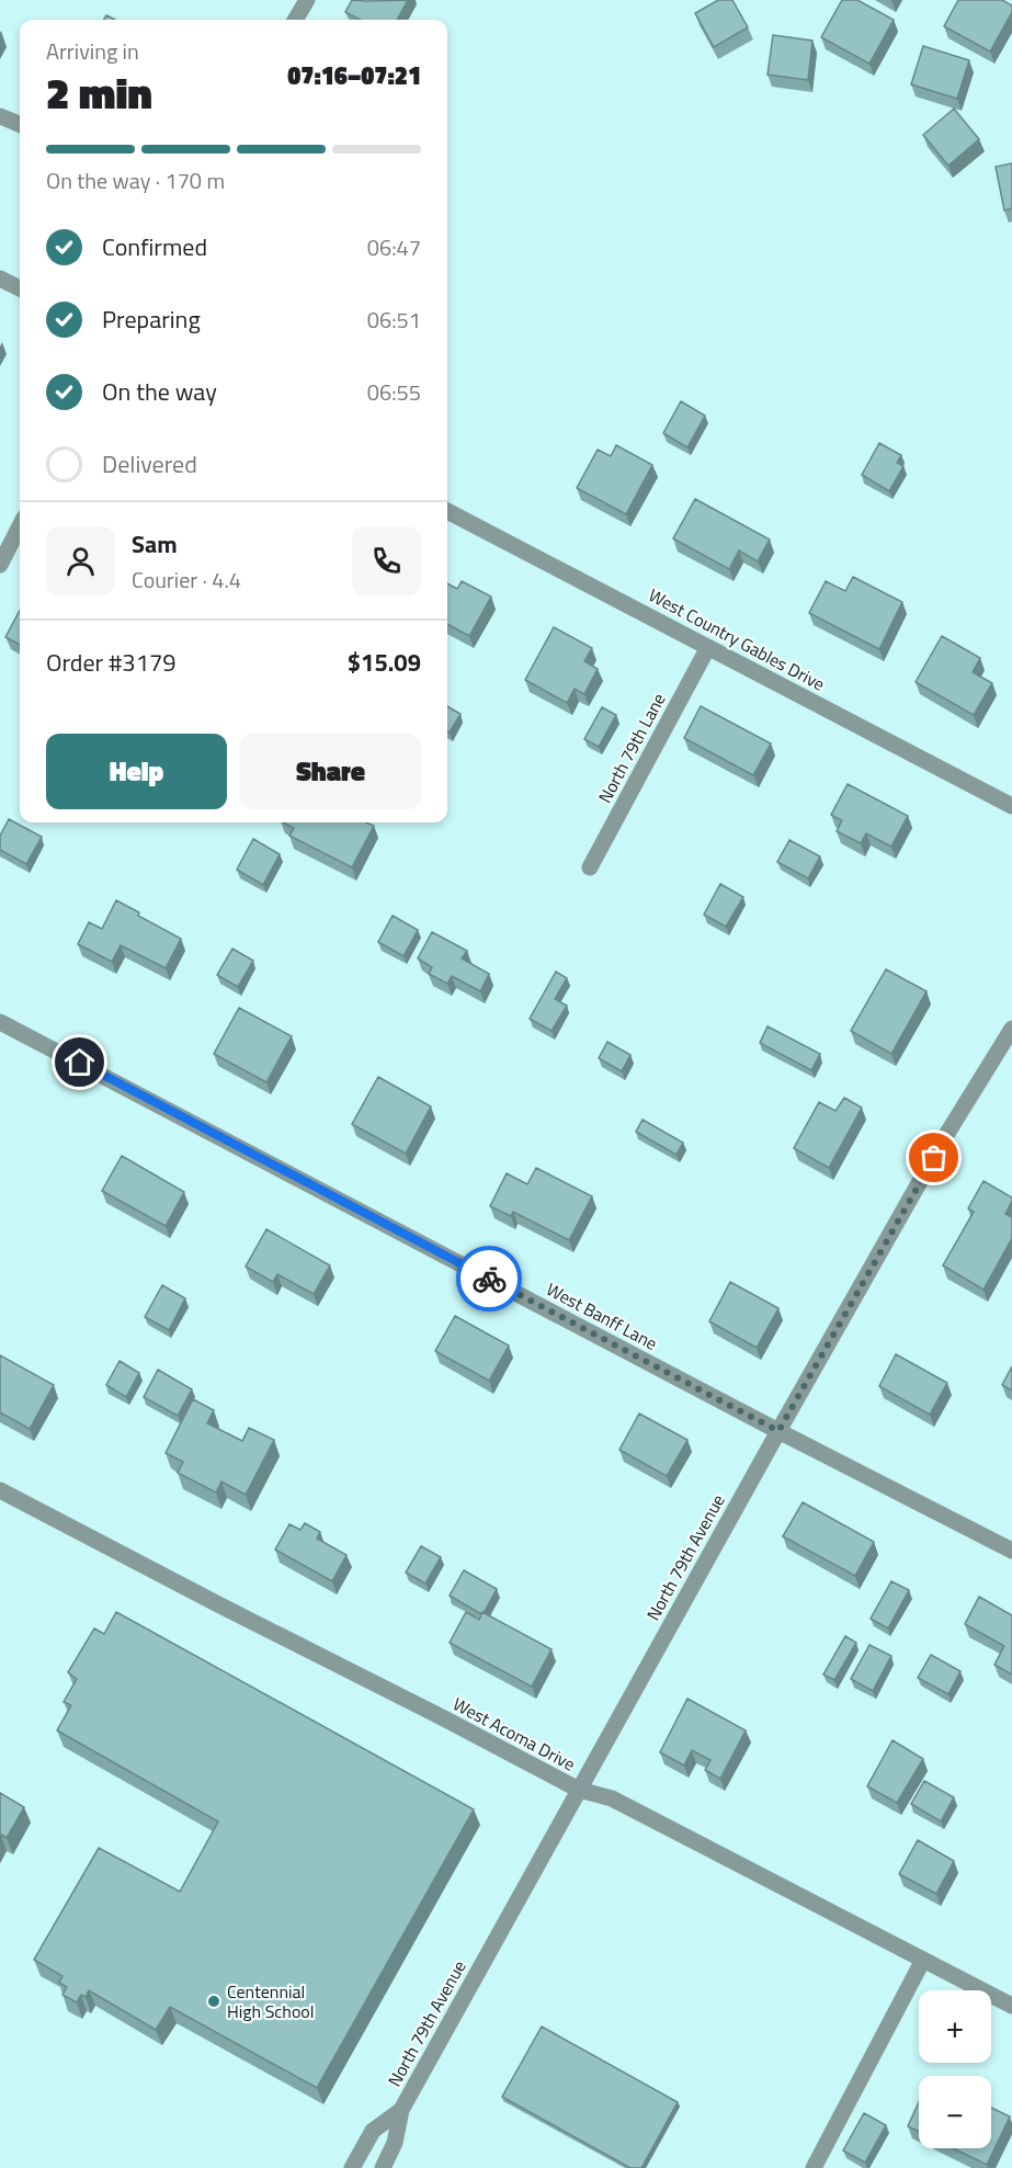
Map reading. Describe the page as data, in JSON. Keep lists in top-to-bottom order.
{
  "streets": {
    "street": [
      "West Country Gables Drive",
      "North 79th Lane",
      "West Banff Lane",
      "North 79th Avenue",
      "West Acoma Drive"
    ]
  },
  "crossings": [
    ["West Country Gables Drive", "North 79th Lane"],
    ["West Banff Lane", "North 79th Avenue"],
    ["North 79th Avenue", "West Acoma Drive"]
  ],
  "places": ["Centennial High School"],
  "page": {
    "heading": ["2 min", "Arriving in", "07:16–07:21"],
    "panel": [
      "Sam",
      "Courier · 4.4",
      "Order #3179",
      "$15.09"
    ],
    "bar": "On the way · 170 m",
    "list": [
      ["Confirmed", "06:47"],
      ["Preparing", "06:51"],
      ["On the way", "06:55"],
      "Delivered"
    ],
    "buttons": ["Help", "Share"],
    "map_buttons": ["+", "−"]
  }
}
